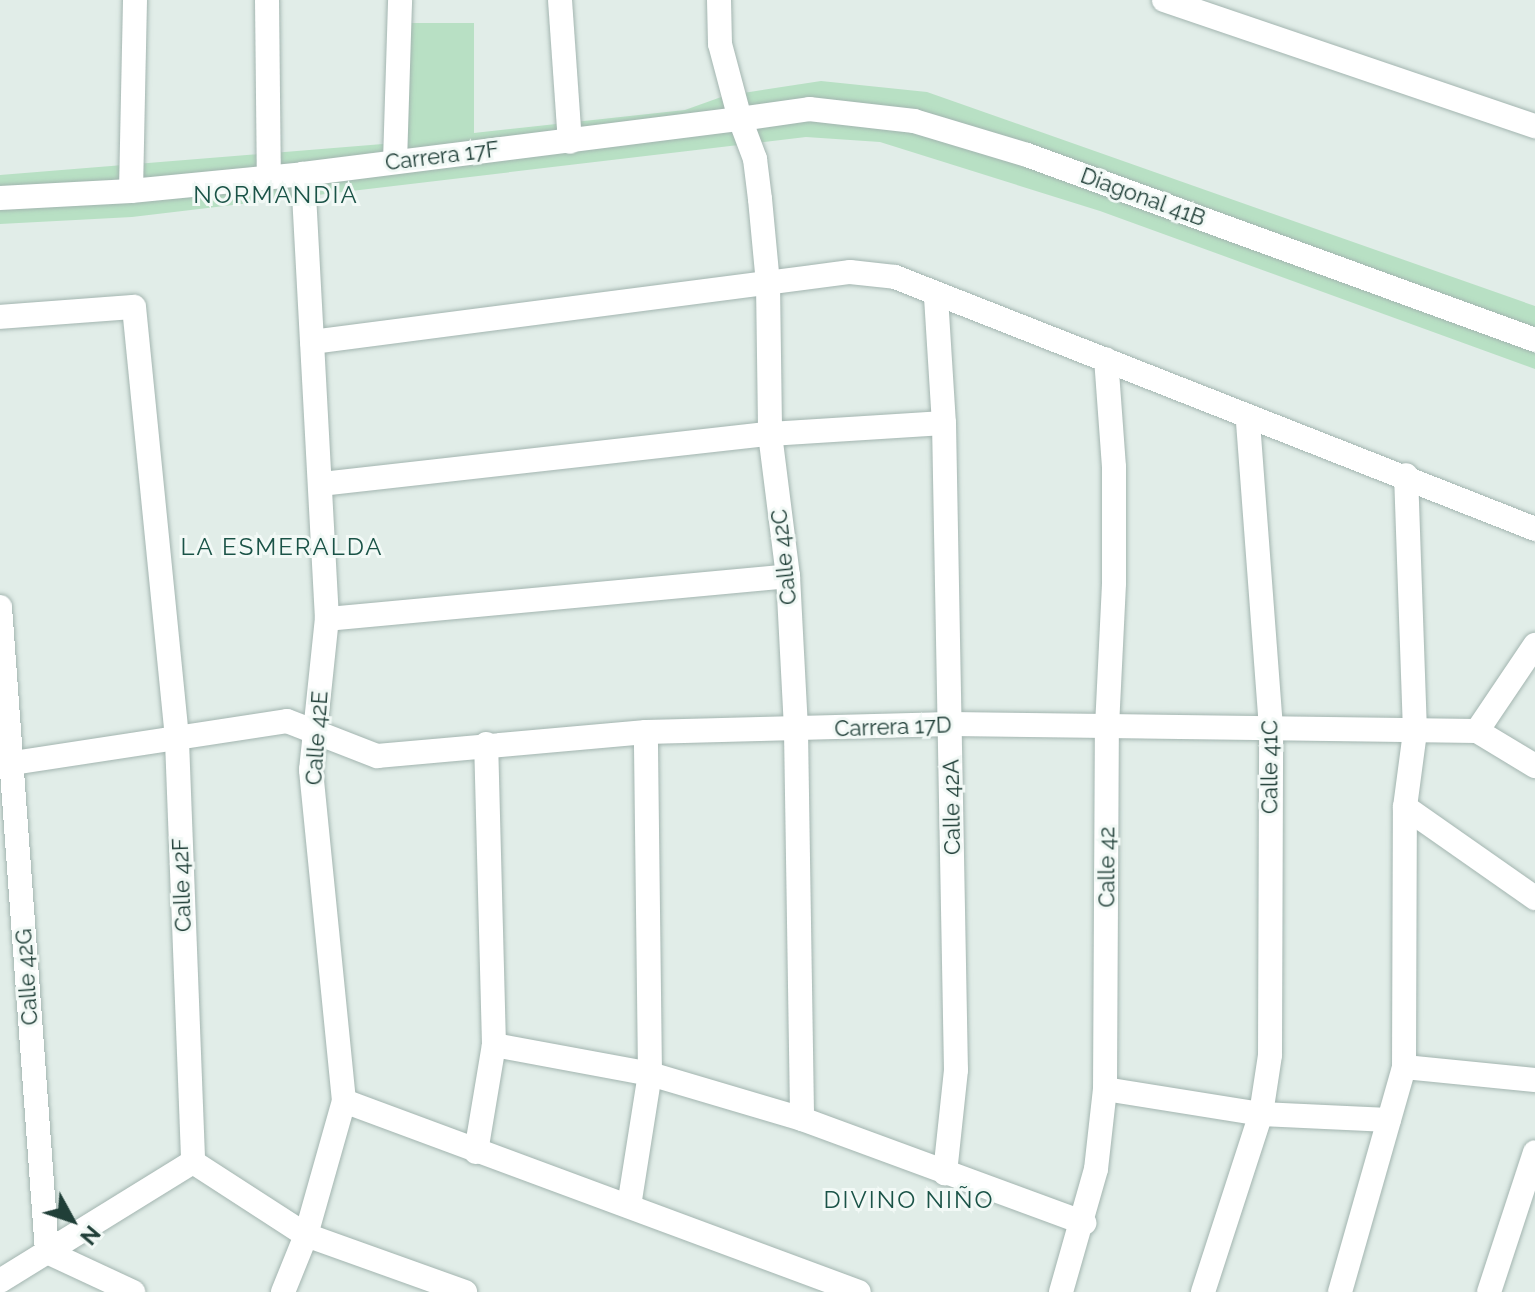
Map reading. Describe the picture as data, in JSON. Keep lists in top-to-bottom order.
{
  "streets": {
    "street": [
      "Carrera 17F",
      "Diagonal 41B",
      "Calle 42C",
      "Carrera 17D",
      "Calle 42E",
      "Calle 41C",
      "Calle 42A",
      "Calle 42",
      "Calle 42F",
      "Calle 42G"
    ]
  },
  "crossings": [
    ["Carrera 17F", "Diagonal 41B"],
    ["Carrera 17F", "Calle 42C"],
    ["Carrera 17F", "Calle 42E"],
    ["Diagonal 41B", "Calle 42C"],
    ["Calle 42C", "Carrera 17D"],
    ["Carrera 17D", "Calle 42E"],
    ["Carrera 17D", "Calle 41C"],
    ["Carrera 17D", "Calle 42A"],
    ["Carrera 17D", "Calle 42"],
    ["Carrera 17D", "Calle 42F"],
    ["Carrera 17D", "Calle 42G"]
  ],
  "districts": ["NORMANDIA", "LA ESMERALDA", "DIVINO NIÑO"],
  "north": "bottom right"
}
